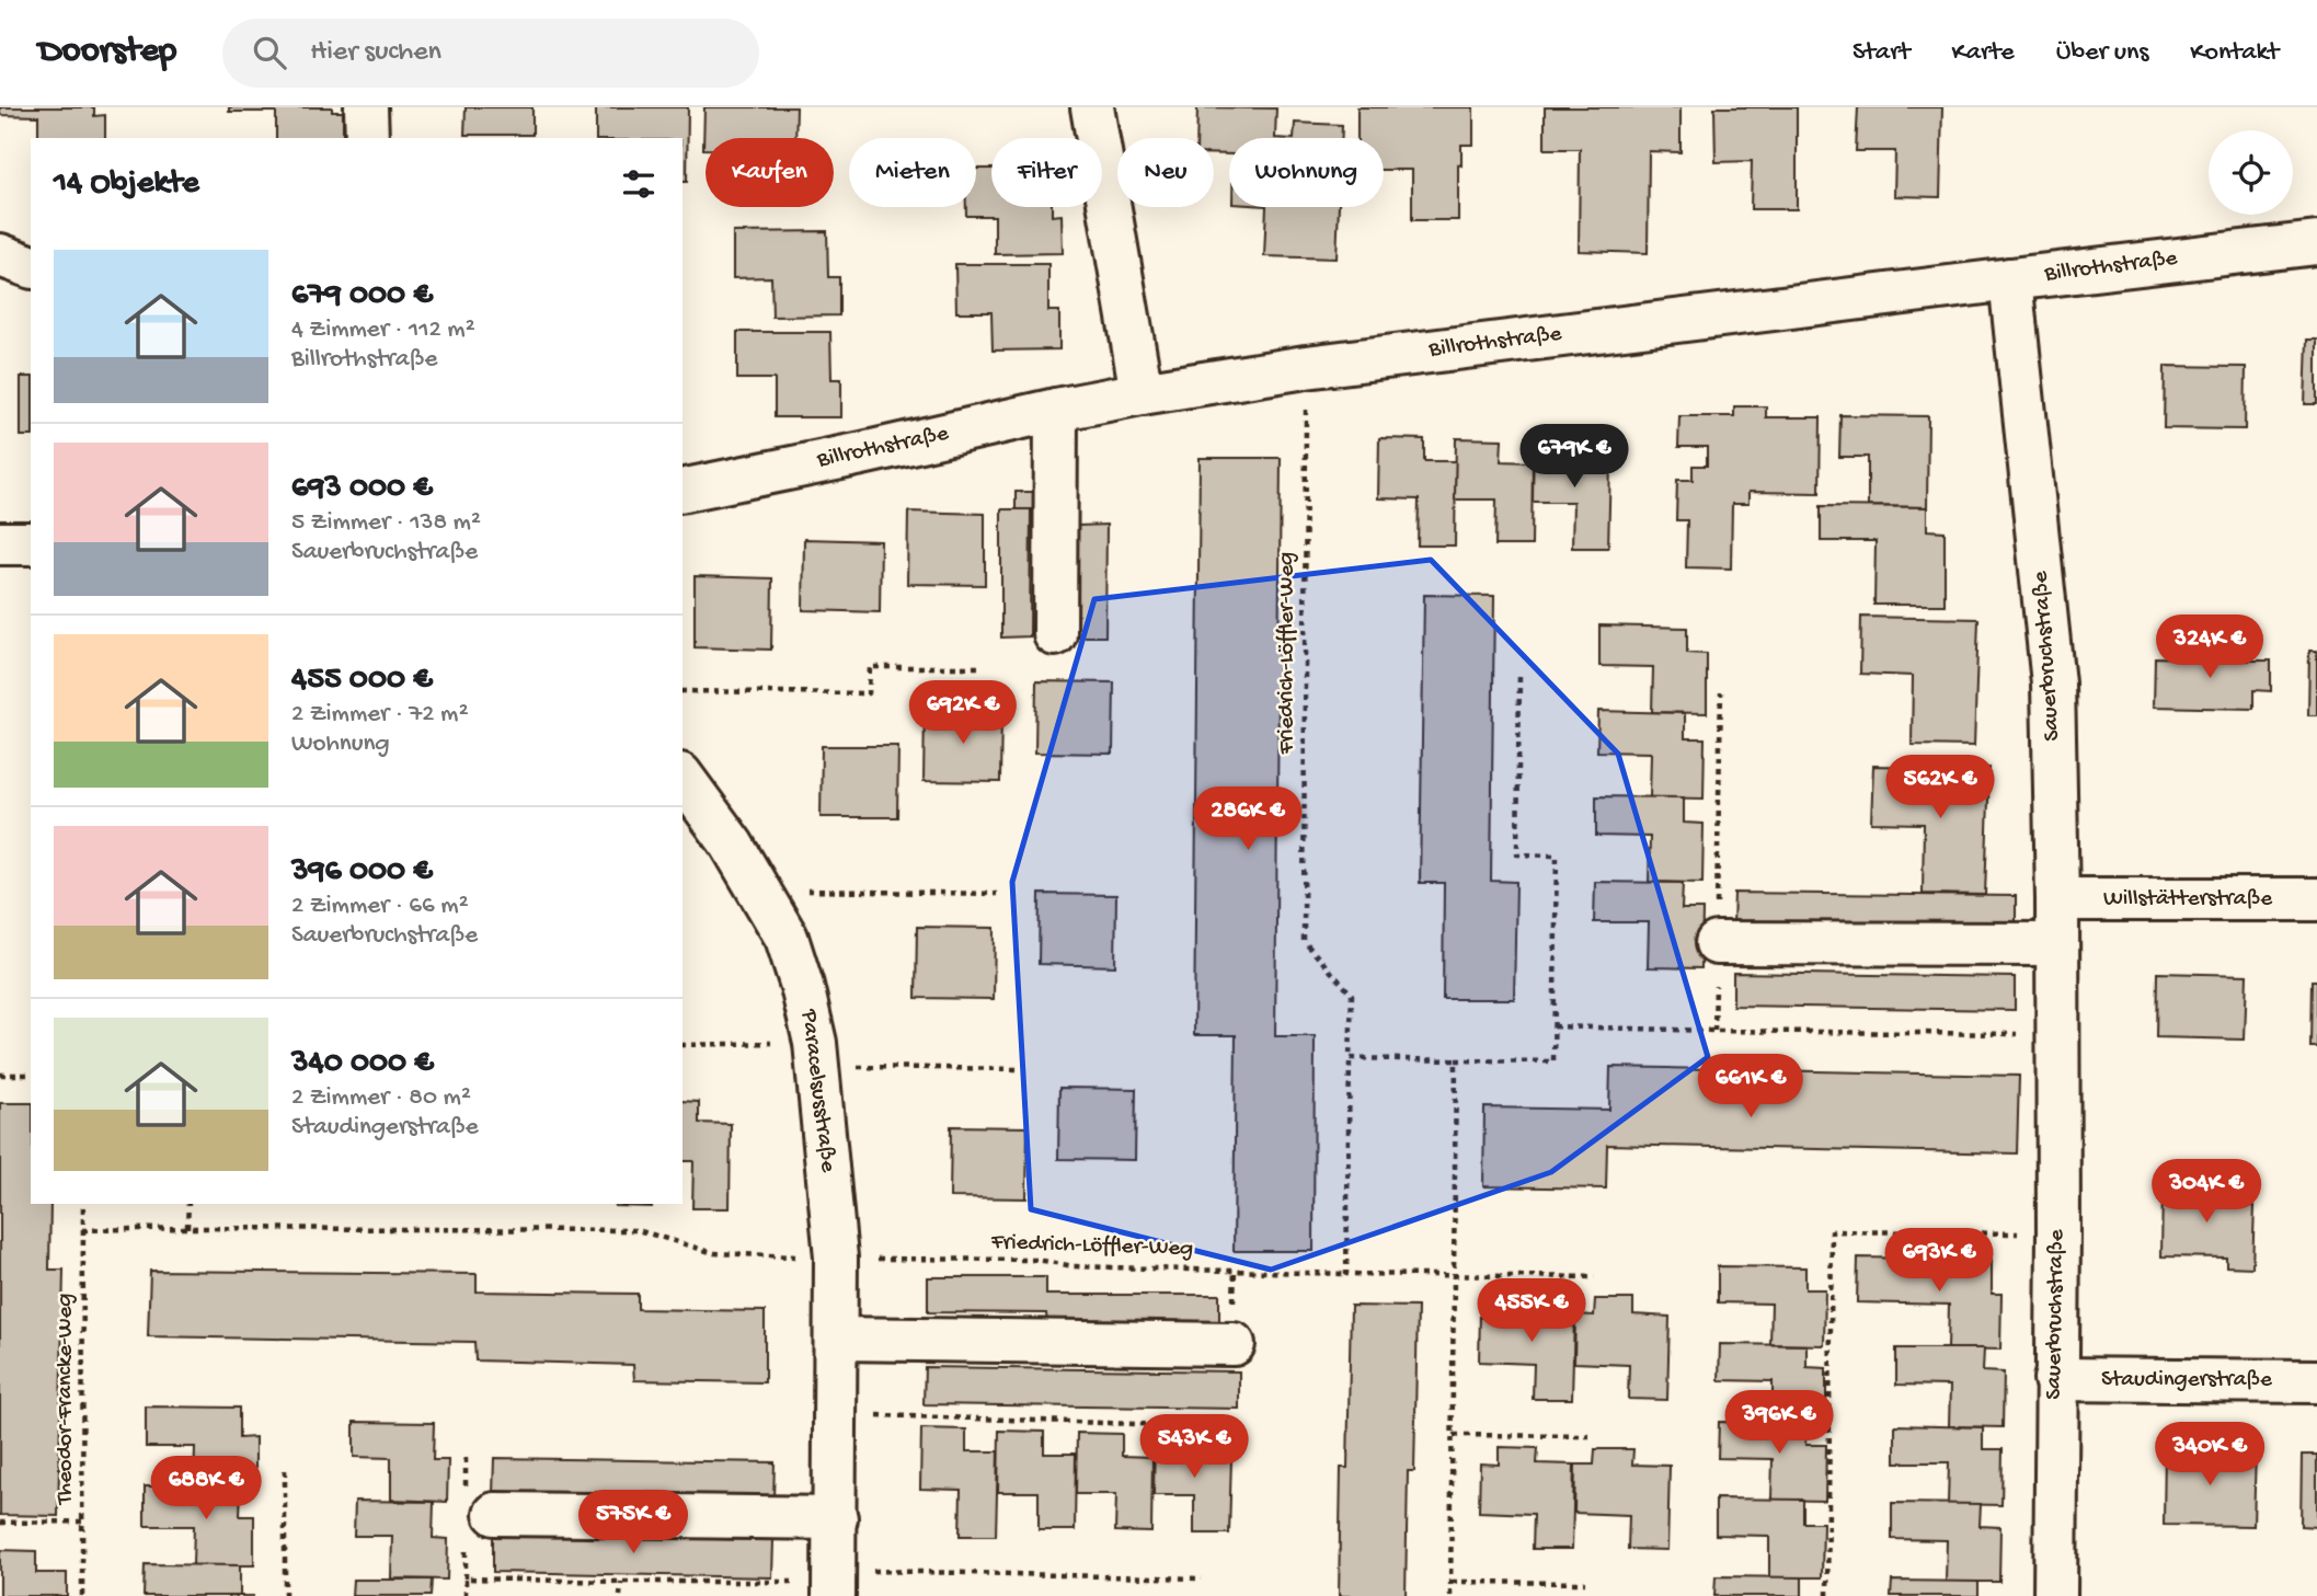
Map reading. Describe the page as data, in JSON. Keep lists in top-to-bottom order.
{
  "streets": {
    "street": [
      "Billrothstraße",
      "Sauerbruchstraße",
      "Willstätterstraße",
      "Paracelsusstraße",
      "Staudingerstraße"
    ],
    "path": ["Friedrich-Löffler-Weg", "Theodor-Francke-Weg"]
  },
  "crossings": [
    ["Billrothstraße", "Friedrich-Löffler-Weg"],
    ["Billrothstraße", "Sauerbruchstraße"],
    ["Friedrich-Löffler-Weg", "Paracelsusstraße"],
    ["Sauerbruchstraße", "Willstätterstraße"],
    ["Sauerbruchstraße", "Staudingerstraße"]
  ],
  "page": {
    "header": "Doorstep",
    "search": "Hier suchen",
    "nav": [
      "Start",
      "Karte",
      "Über uns",
      "Kontakt"
    ],
    "chip": [
      "Kaufen",
      "Mieten",
      "Filter",
      "Neu",
      "Wohnung"
    ],
    "heading": "14 Objekte",
    "list": [
      {
        "name": "679 000 €",
        "note": "4 Zimmer · 112 m² · Billrothstraße"
      },
      {
        "name": "693 000 €",
        "note": "5 Zimmer · 138 m² · Sauerbruchstraße"
      },
      {
        "name": "455 000 €",
        "note": "2 Zimmer · 72 m² · Wohnung"
      },
      {
        "name": "396 000 €",
        "note": "2 Zimmer · 66 m² · Sauerbruchstraße"
      },
      {
        "name": "340 000 €",
        "note": "2 Zimmer · 80 m² · Staudingerstraße"
      }
    ],
    "price": [
      "679K €",
      "324K €",
      "692K €",
      "562K €",
      "286K €",
      "661K €",
      "304K €",
      "693K €",
      "455K €",
      "396K €",
      "543K €",
      "340K €",
      "688K €",
      "575K €"
    ]
  }
}
